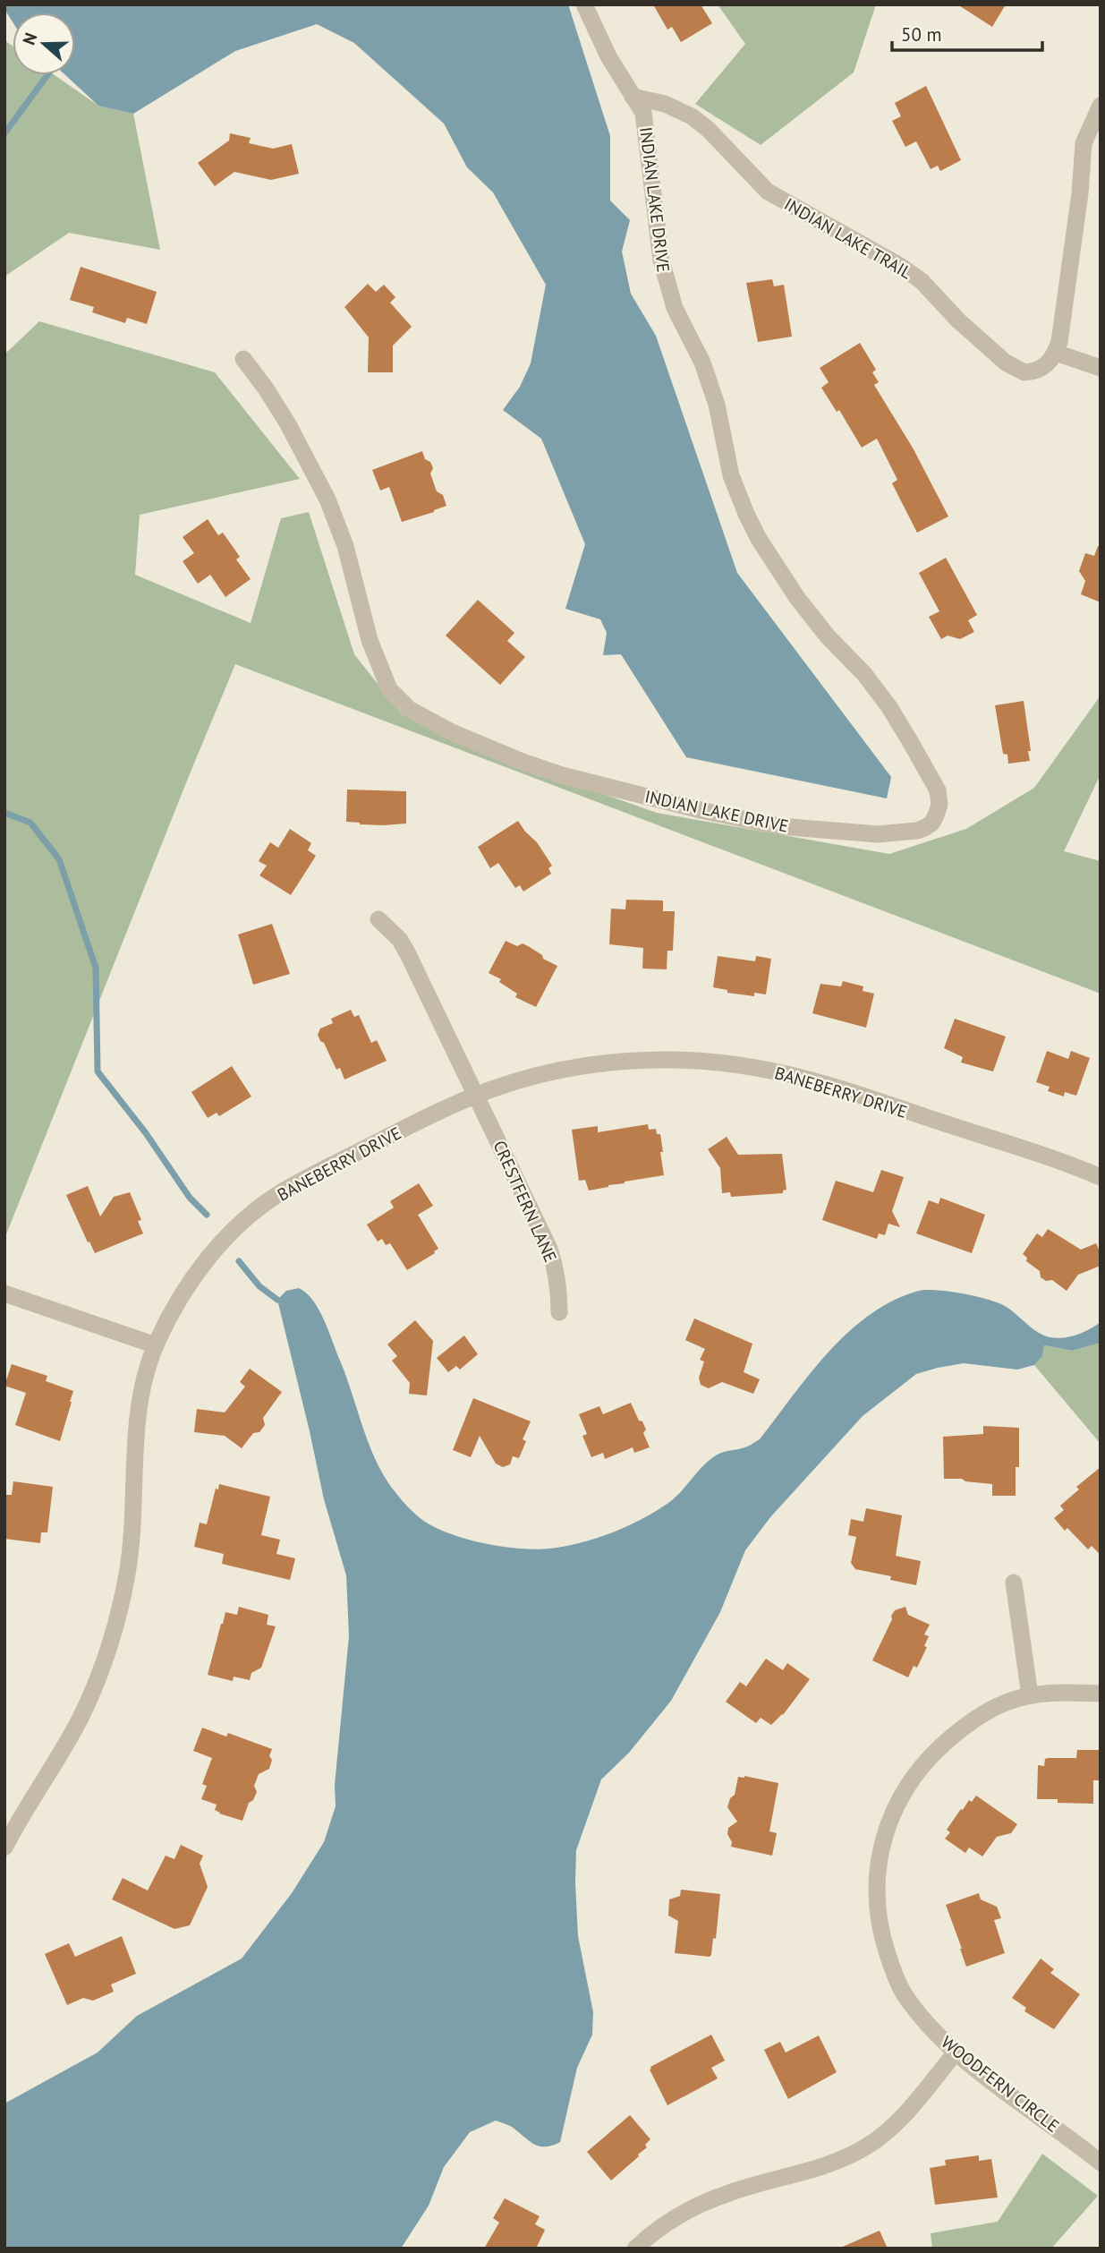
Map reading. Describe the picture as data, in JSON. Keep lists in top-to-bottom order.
{
  "streets": {
    "street": [
      "INDIAN LAKE DRIVE",
      "INDIAN LAKE TRAIL",
      "BANEBERRY DRIVE",
      "CRESTFERN LANE",
      "WOODFERN CIRCLE"
    ]
  },
  "crossings": [
    ["INDIAN LAKE DRIVE", "INDIAN LAKE TRAIL"],
    ["BANEBERRY DRIVE", "CRESTFERN LANE"]
  ],
  "scale_bar": "50 m",
  "north": "left"
}
